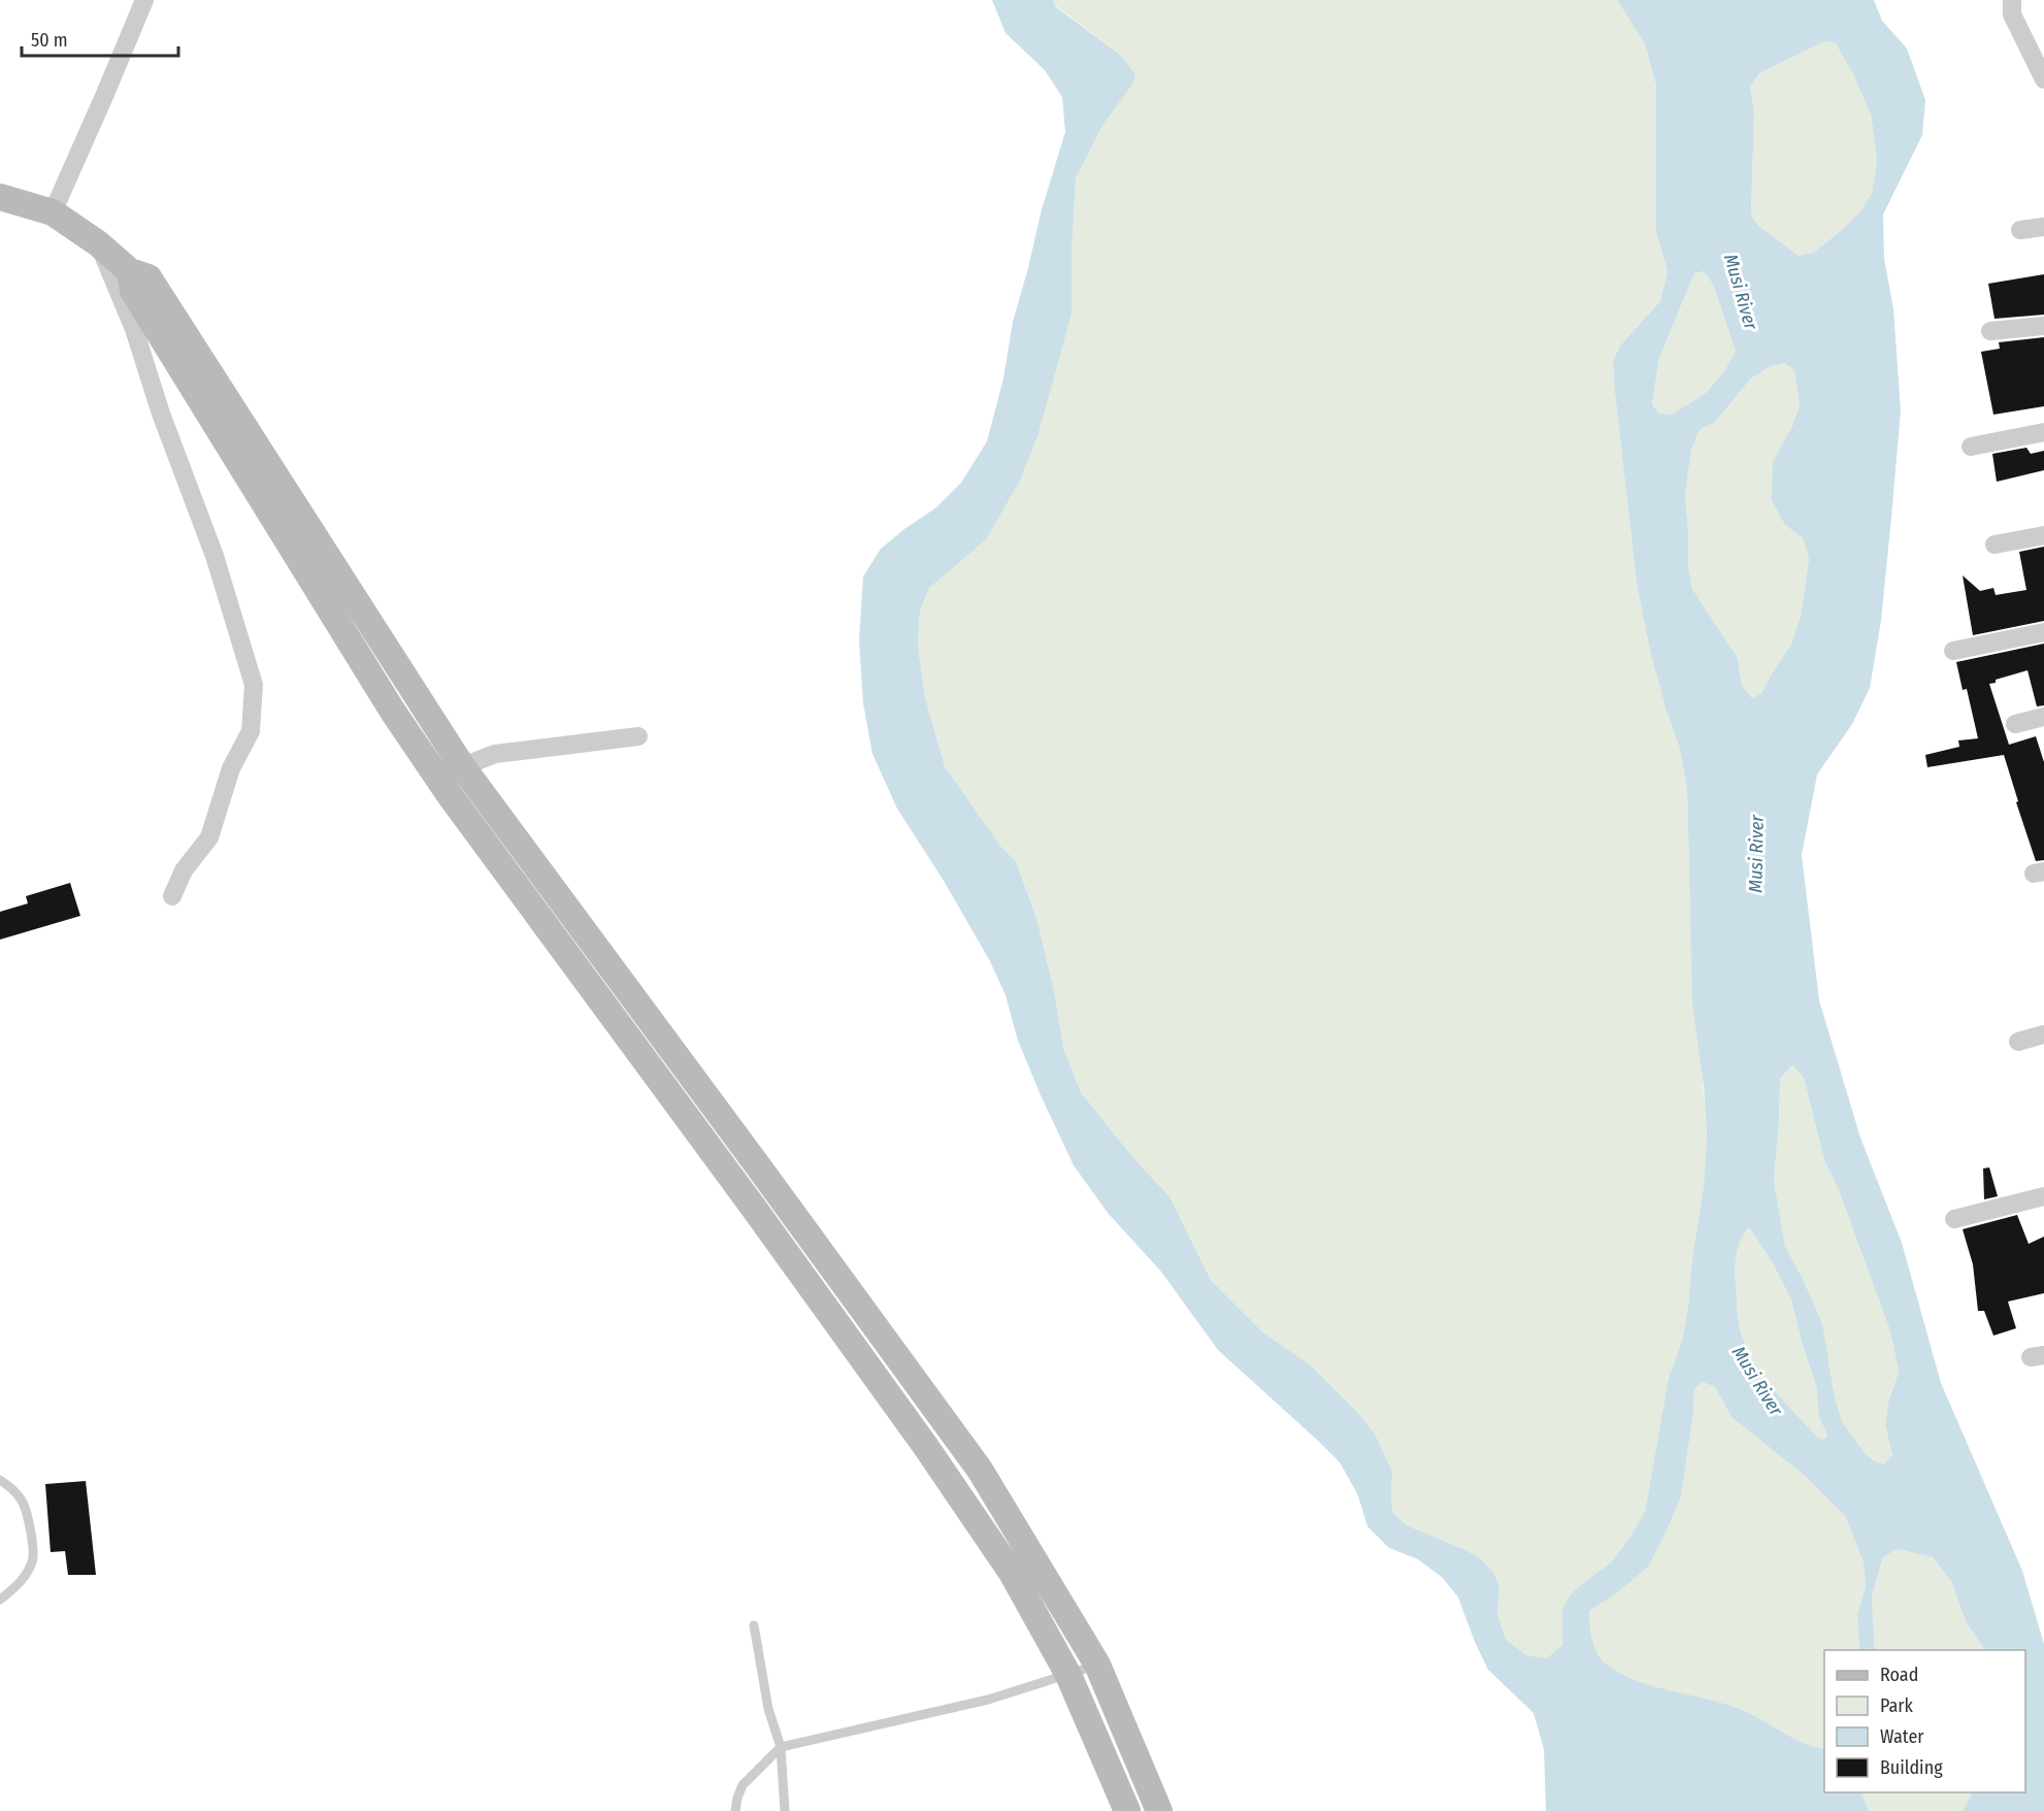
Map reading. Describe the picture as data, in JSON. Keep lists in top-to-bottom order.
{
  "water": ["Musi River"],
  "legend": [
    "Road",
    "Park",
    "Water",
    "Building"
  ],
  "scale_bar": "50 m"
}
